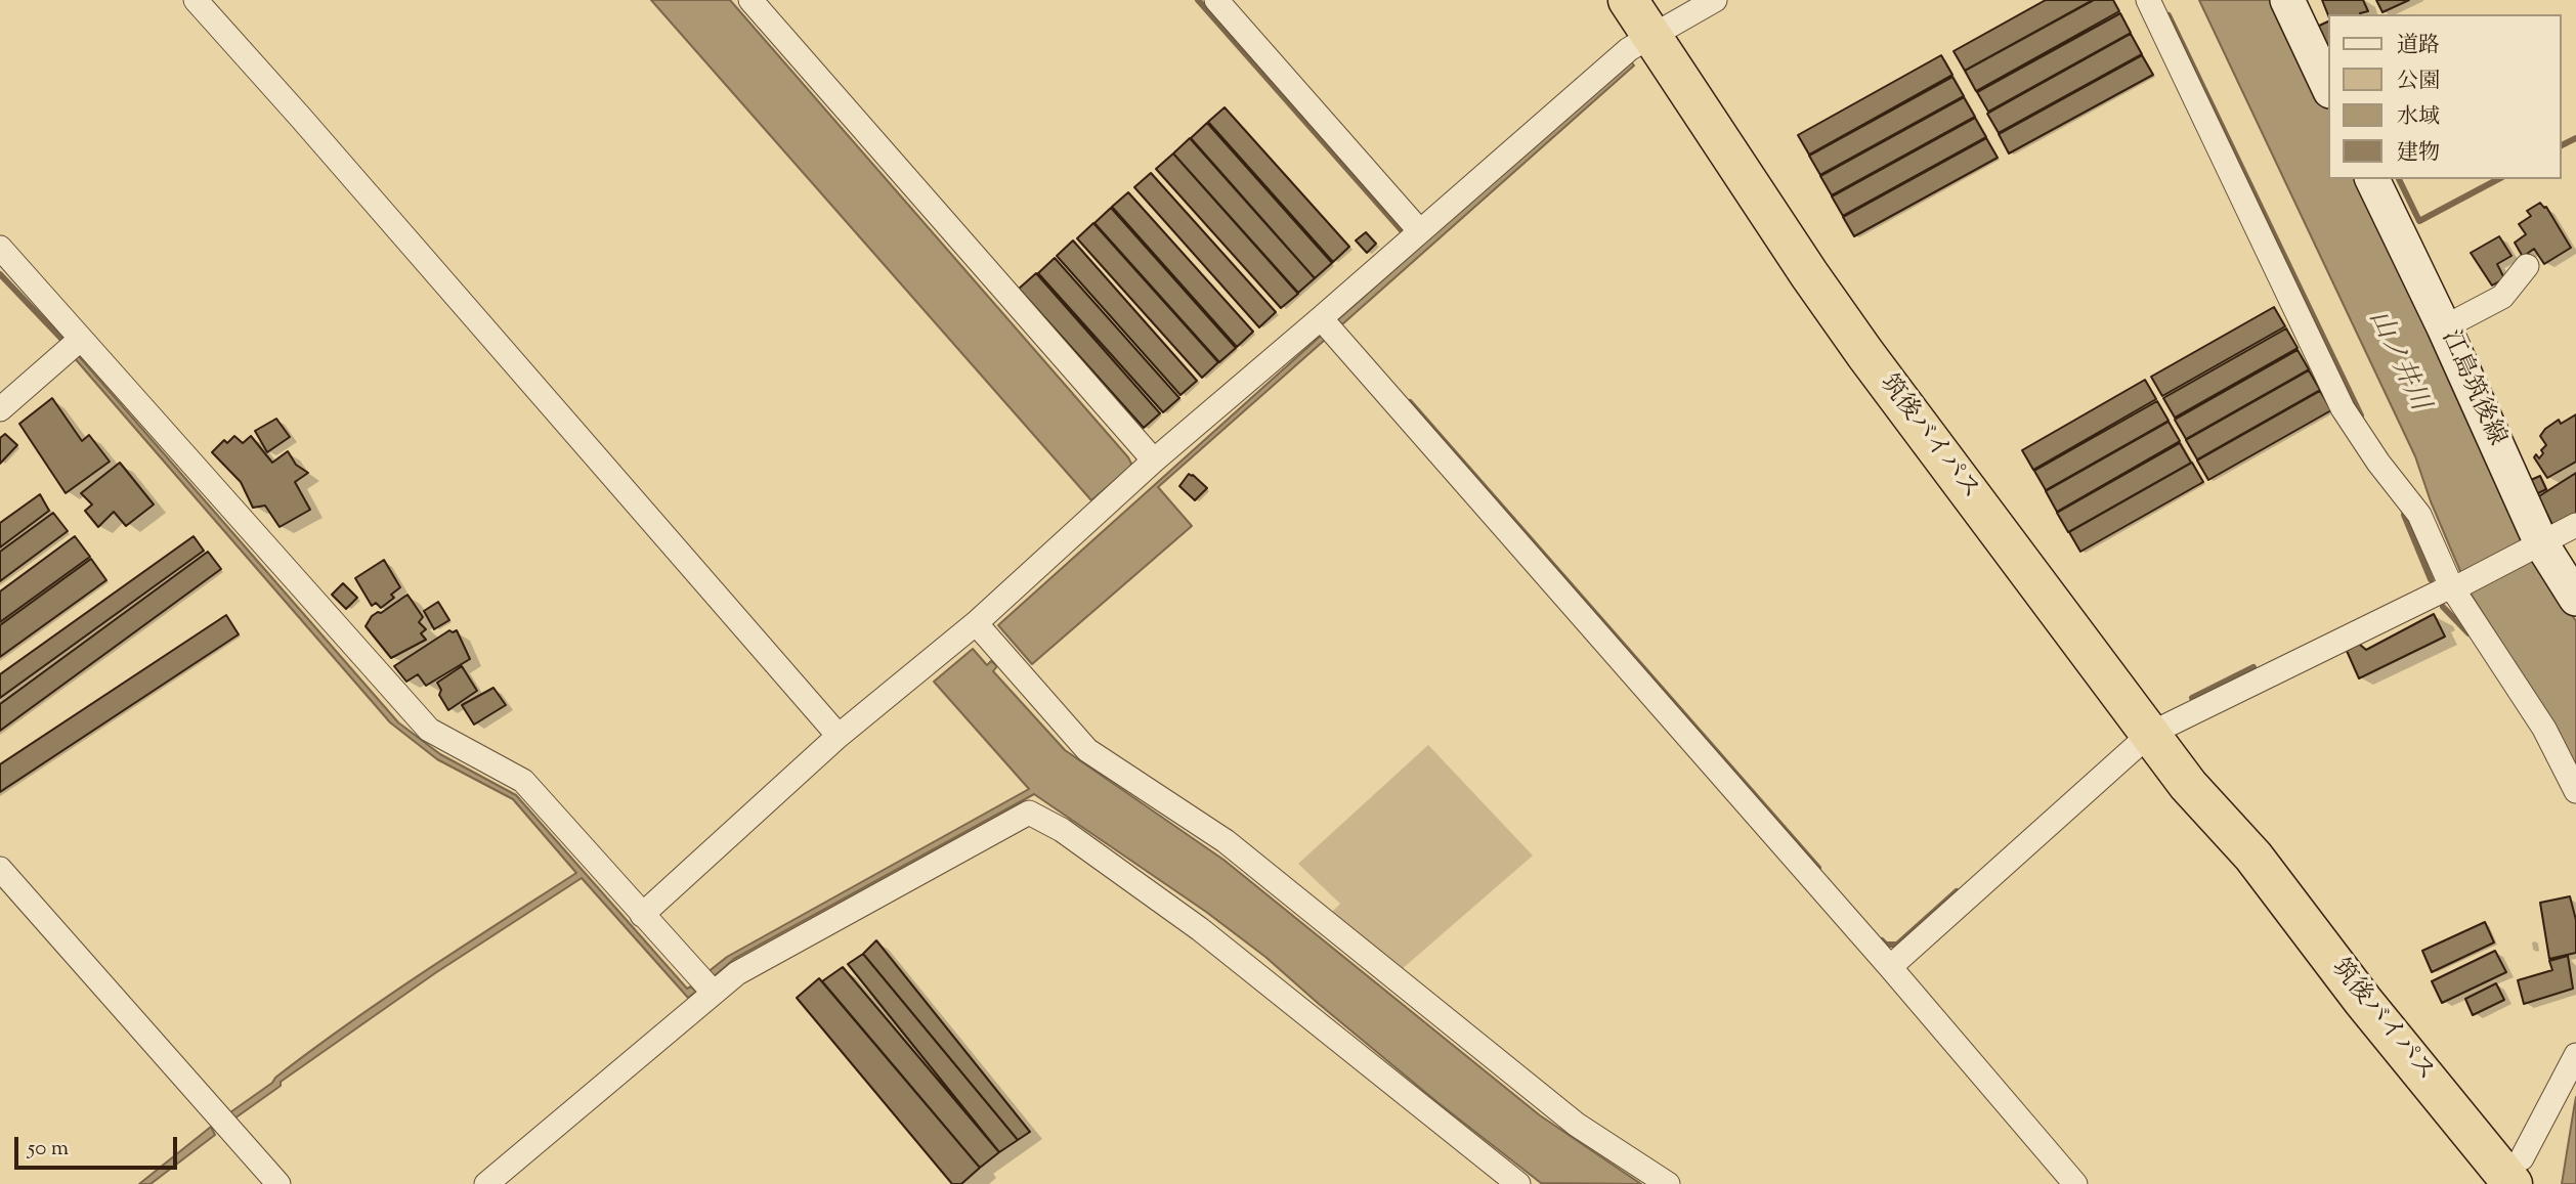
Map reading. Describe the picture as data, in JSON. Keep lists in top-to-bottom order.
{
  "streets": {
    "highway": ["筑後バイパス"],
    "main road": ["江島筑後線"]
  },
  "water": ["山ノ井川"],
  "legend": [
    "道路",
    "公園",
    "水域",
    "建物"
  ],
  "scale_bar": "50 m"
}
